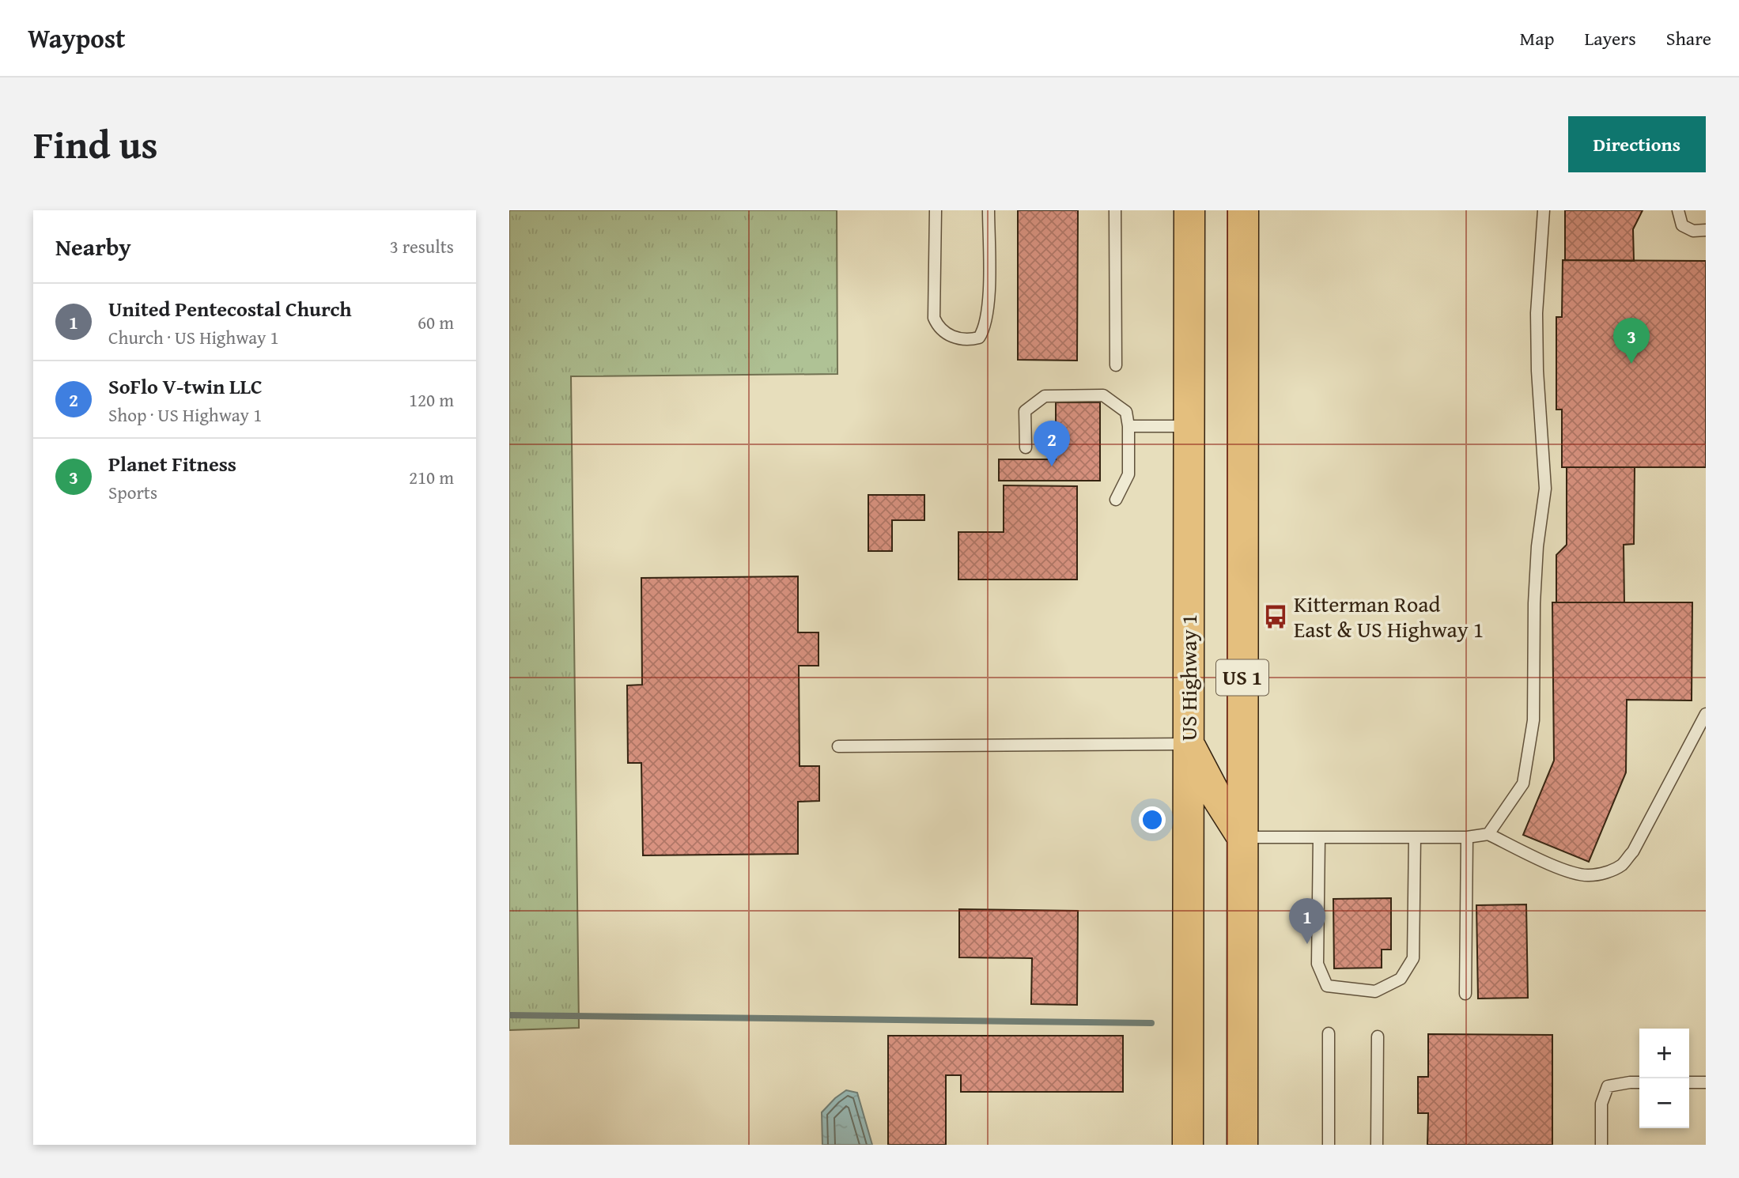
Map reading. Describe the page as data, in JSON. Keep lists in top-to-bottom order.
{
  "streets": {
    "main road": ["US Highway 1", "US 1"]
  },
  "places": {
    "bus stop": ["Kitterman Road East & US Highway 1"]
  },
  "page": {
    "header": "Waypost",
    "nav": ["Map", "Layers", "Share"],
    "title": "Find us",
    "buttons": "Directions",
    "heading": ["Nearby", "3 results"],
    "list": [
      {
        "mark": "1",
        "name": "United Pentecostal Church",
        "note": "Church · US Highway 1",
        "value": "60 m"
      },
      {
        "mark": "2",
        "name": "SoFlo V-twin LLC",
        "note": "Shop · US Highway 1",
        "value": "120 m"
      },
      {
        "mark": "3",
        "name": "Planet Fitness",
        "note": "Sports",
        "value": "210 m"
      }
    ],
    "pins": ["3", "2", "1"],
    "map_buttons": ["+", "−"]
  }
}
